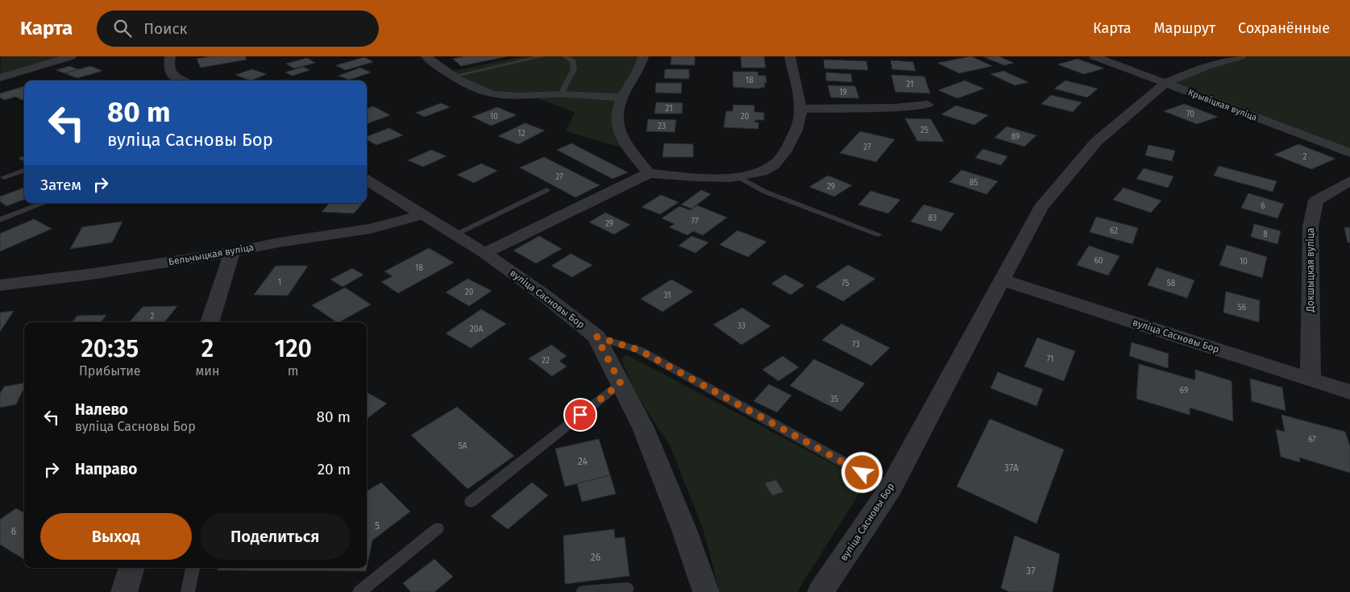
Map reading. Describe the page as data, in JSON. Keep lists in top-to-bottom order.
{
  "streets": {
    "street": [
      "Крывіцкая вуліца",
      "Бельчыцкая вуліца",
      "Докшыцкая вуліца",
      "вуліца Сасновы Бор"
    ]
  },
  "crossings": [
    ["Крывіцкая вуліца", "вуліца Сасновы Бор"],
    ["Бельчыцкая вуліца", "вуліца Сасновы Бор"],
    ["Докшыцкая вуліца", "вуліца Сасновы Бор"]
  ],
  "house_numbers": [
    "18",
    "21",
    "19",
    "21",
    "70",
    "10",
    "20",
    "23",
    "25",
    "12",
    "89",
    "27",
    "2",
    "27",
    "85",
    "29",
    "6",
    "83",
    "77",
    "29",
    "62",
    "8",
    "60",
    "10",
    "18",
    "1",
    "75",
    "58",
    "20",
    "31",
    "56",
    "2",
    "33",
    "20А",
    "73",
    "71",
    "22",
    "69",
    "35",
    "67",
    "5А",
    "24",
    "37А",
    "5",
    "6",
    "26",
    "37"
  ],
  "page": {
    "header": "Карта",
    "search": "Поиск",
    "nav": ["Карта", "Маршрут", "Сохранённые"],
    "turn": ["80 m", "вуліца Сасновы Бор"],
    "then": "Затем",
    "eta": [
      "20:35",
      "Прибытие",
      "2",
      "мин",
      "120",
      "m"
    ],
    "list": [
      {
        "name": "Налево",
        "note": "вуліца Сасновы Бор",
        "value": "80 m"
      },
      {
        "name": "Направо",
        "value": "20 m"
      }
    ],
    "buttons": ["Выход", "Поделиться"]
  }
}
